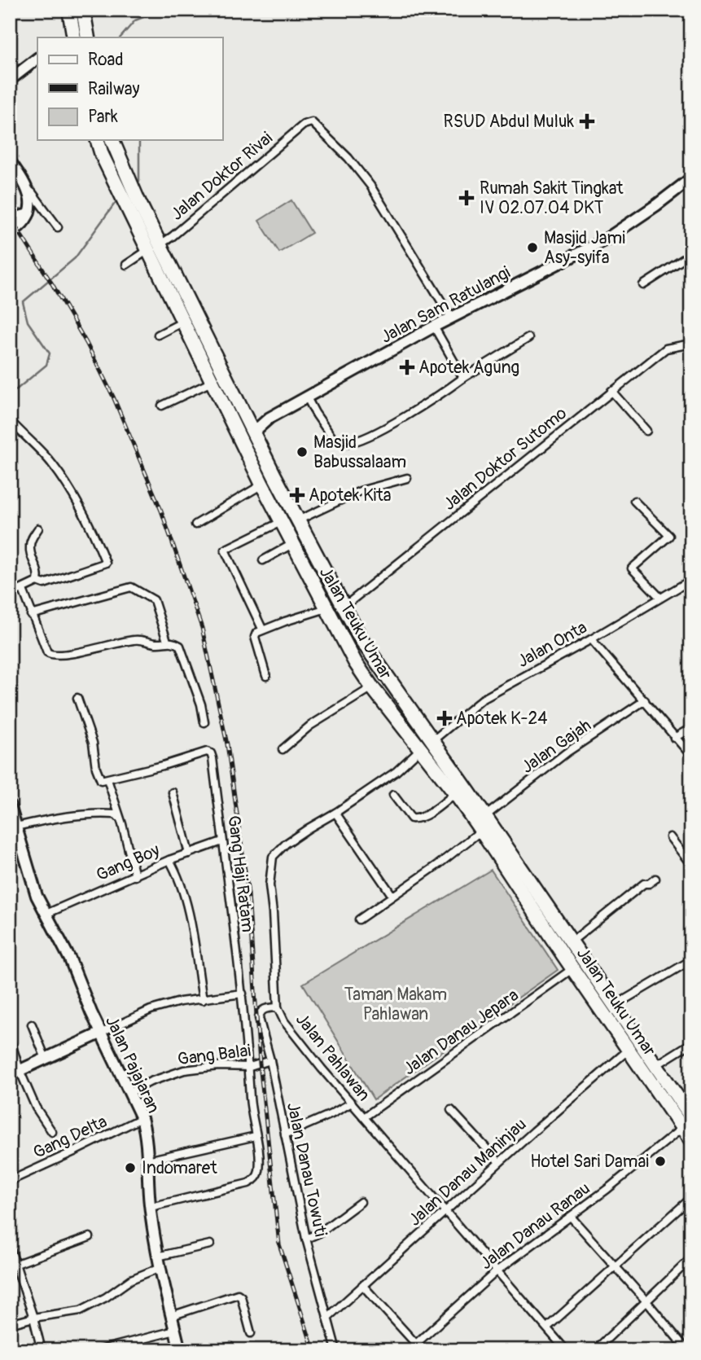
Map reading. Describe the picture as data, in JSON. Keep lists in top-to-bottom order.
{
  "streets": {
    "highway": ["Jalan Teuku Umar"],
    "main road": ["Jalan Sam Ratulangi", "Jalan Pajajaran"],
    "street": [
      "Jalan Doktor Rivai",
      "Jalan Doktor Sutomo",
      "Jalan Onta",
      "Jalan Gajah",
      "Gang Boy",
      "Gang Haji Ratam",
      "Jalan Danau Jepara",
      "Gang Balai",
      "Jalan Pahlawan",
      "Gang Delta",
      "Jalan Danau Towuti",
      "Jalan Danau Maninjau",
      "Jalan Danau Ranau"
    ]
  },
  "crossings": [
    ["Jalan Doktor Rivai", "Jalan Sam Ratulangi"],
    ["Jalan Doktor Rivai", "Jalan Teuku Umar"],
    ["Jalan Sam Ratulangi", "Jalan Teuku Umar"],
    ["Jalan Doktor Sutomo", "Jalan Teuku Umar"],
    ["Jalan Teuku Umar", "Jalan Onta"],
    ["Jalan Teuku Umar", "Jalan Gajah"],
    ["Jalan Teuku Umar", "Jalan Danau Jepara"],
    ["Jalan Teuku Umar", "Jalan Pahlawan"],
    ["Jalan Teuku Umar", "Jalan Danau Maninjau"],
    ["Jalan Teuku Umar", "Jalan Danau Ranau"],
    ["Gang Boy", "Gang Haji Ratam"],
    ["Gang Boy", "Jalan Pajajaran"],
    ["Gang Haji Ratam", "Gang Balai"],
    ["Gang Haji Ratam", "Jalan Pajajaran"],
    ["Jalan Danau Jepara", "Jalan Pahlawan"],
    ["Gang Balai", "Jalan Pajajaran"],
    ["Gang Balai", "Jalan Danau Towuti"],
    ["Jalan Pahlawan", "Jalan Danau Towuti"],
    ["Jalan Pahlawan", "Jalan Danau Maninjau"],
    ["Jalan Pahlawan", "Jalan Danau Ranau"],
    ["Jalan Pajajaran", "Gang Delta"],
    ["Jalan Danau Towuti", "Jalan Danau Maninjau"]
  ],
  "parks": ["Taman Makam Pahlawan"],
  "places": {
    "health": [
      "RSUD Abdul Muluk",
      "Rumah Sakit Tingkat IV 02.07.04 DKT",
      "Apotek Agung",
      "Apotek Kita",
      "Apotek K-24"
    ],
    "other": [
      "Masjid Jami Asy-syifa",
      "Masjid Babussalaam",
      "Hotel Sari Damai",
      "Indomaret"
    ]
  },
  "legend": ["Road", "Railway", "Park"]
}
